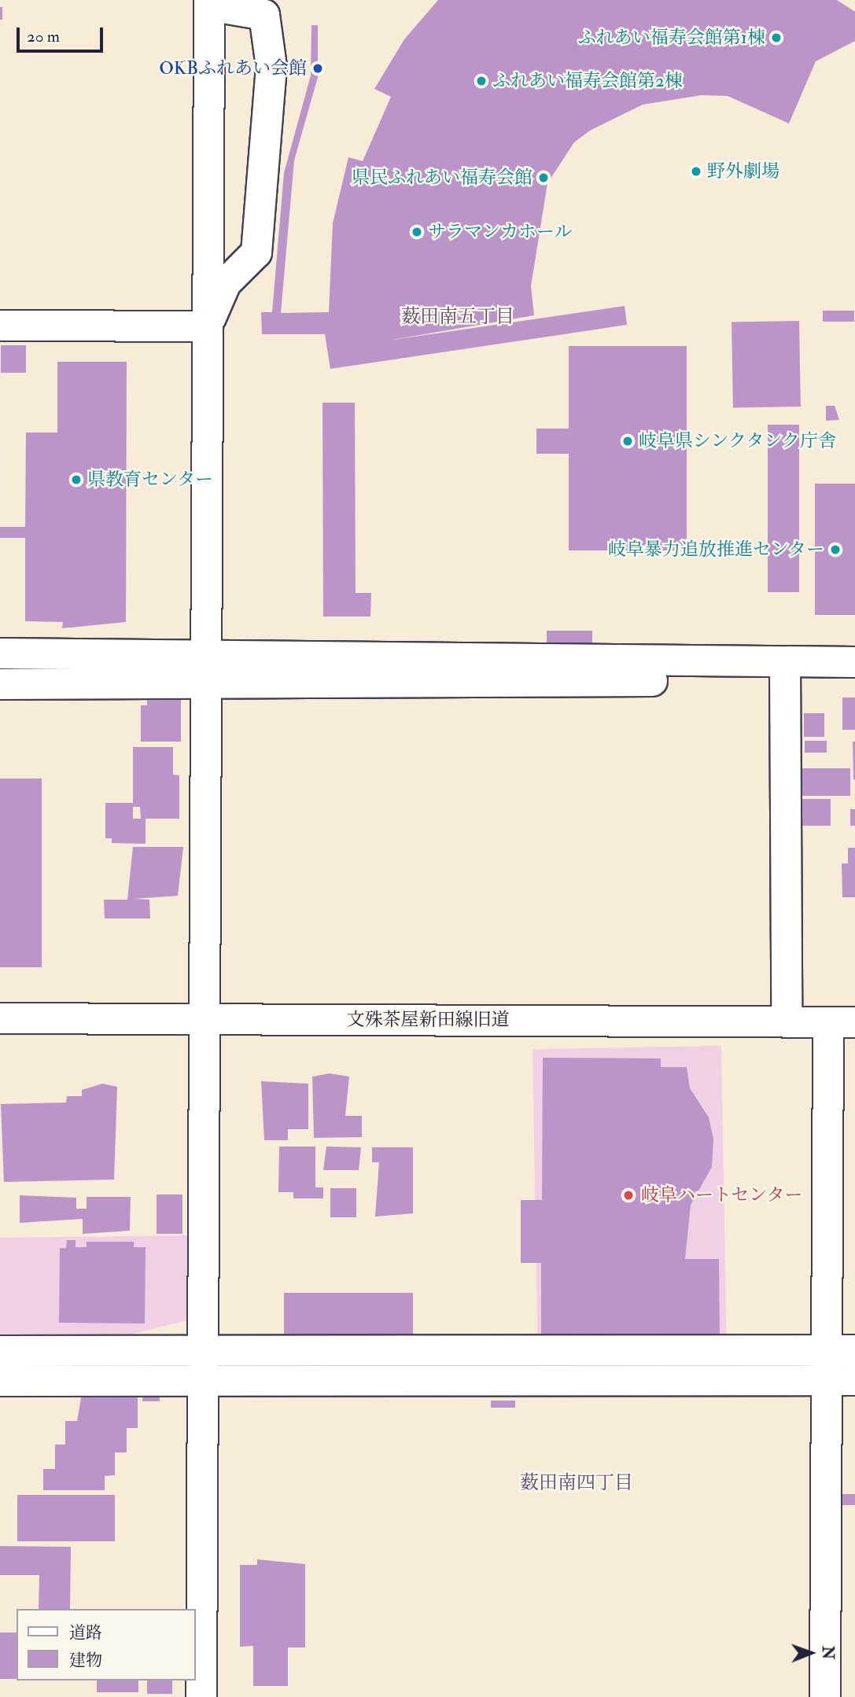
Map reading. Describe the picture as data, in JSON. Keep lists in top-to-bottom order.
{
  "streets": {
    "street": ["文殊茶屋新田線旧道"]
  },
  "districts": ["薮田南五丁目", "薮田南四丁目"],
  "places": [
    "ふれあい福寿会館第1棟",
    "OKBふれあい会館",
    "ふれあい福寿会館第2棟",
    "野外劇場",
    "県民ふれあい福寿会館",
    "サラマンカホール",
    "岐阜県シンクタンク庁舎",
    "県教育センター",
    "岐阜暴力追放推進センター",
    "岐阜ハートセンター"
  ],
  "legend": ["道路", "建物"],
  "scale_bar": "20 m",
  "north": "right"
}
